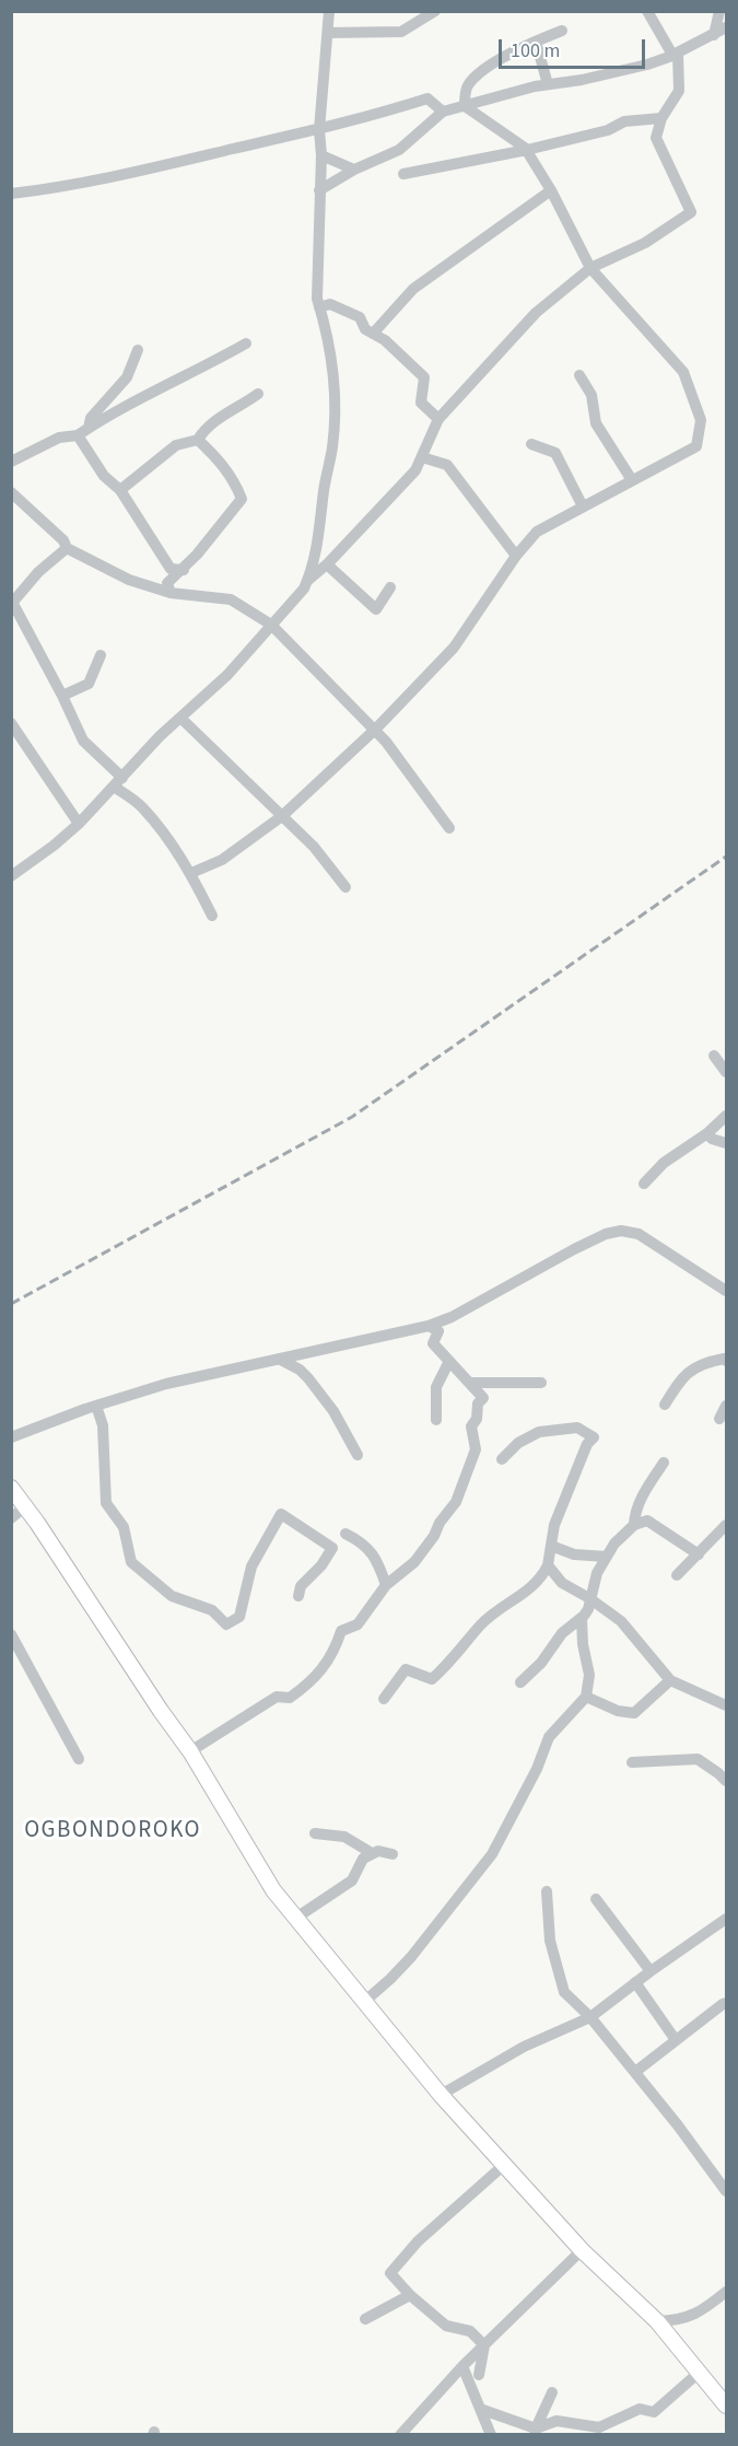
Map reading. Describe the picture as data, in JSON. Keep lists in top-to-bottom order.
{
  "districts": ["OGBONDOROKO"],
  "scale_bar": "100 m"
}
